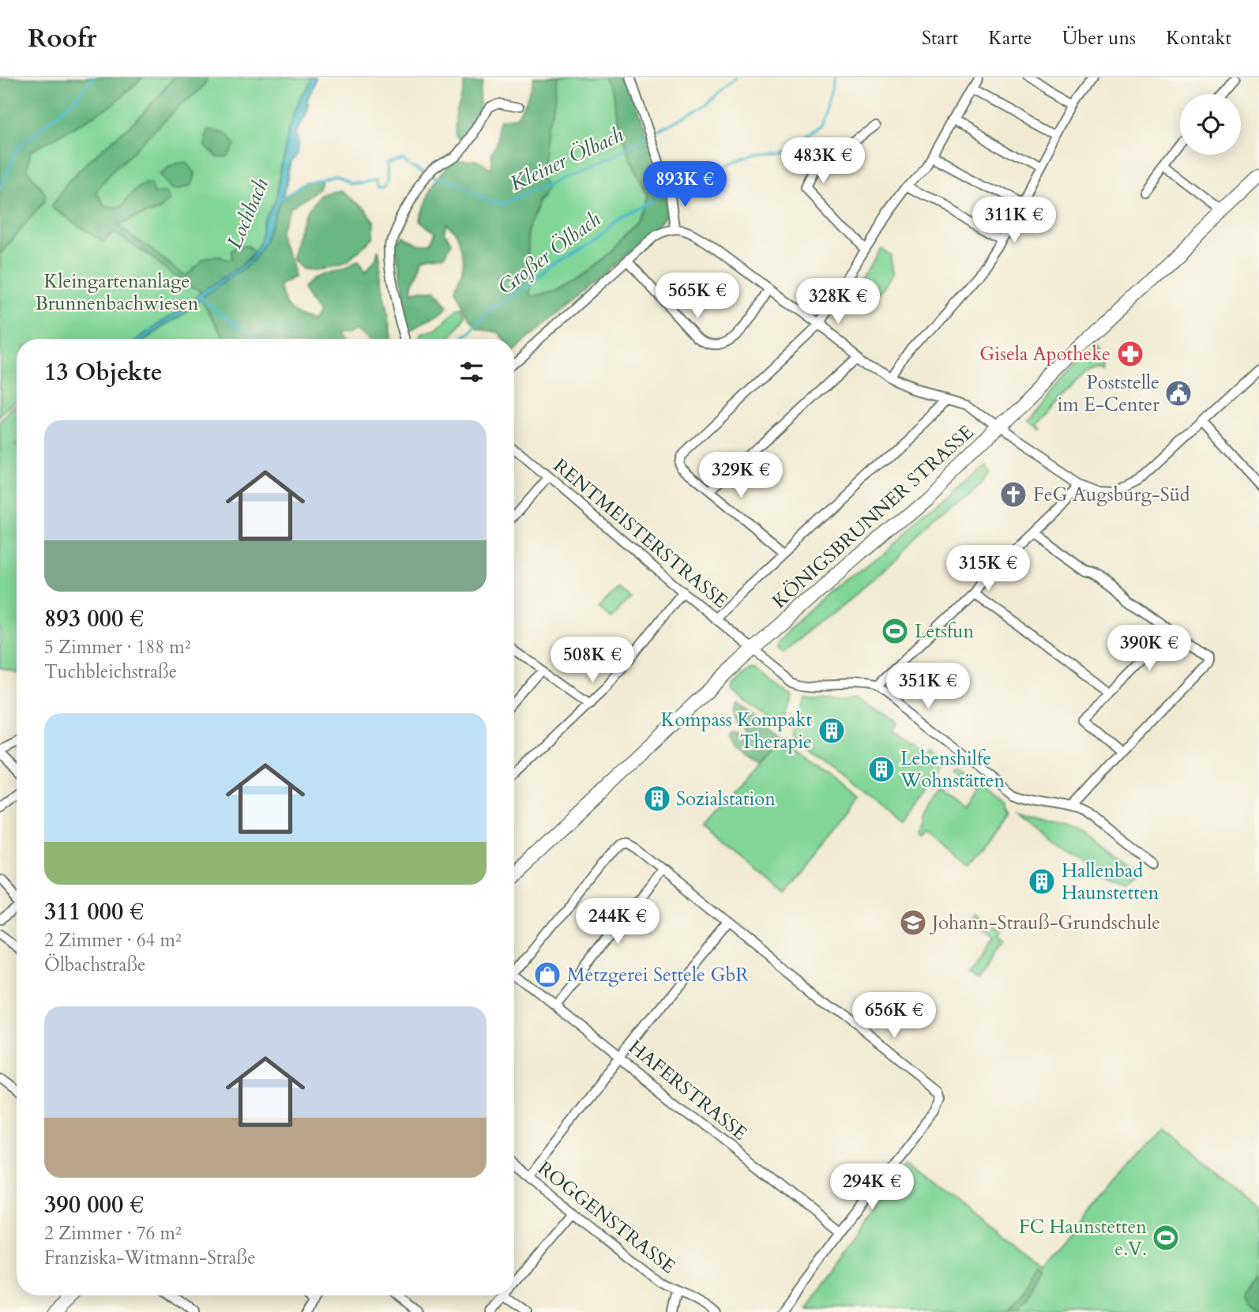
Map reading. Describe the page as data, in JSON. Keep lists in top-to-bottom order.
{
  "streets": {
    "main road": ["KÖNIGSBRUNNER STRASSE"],
    "street": ["RENTMEISTERSTRASSE", "HAFERSTRASSE", "ROGGENSTRASSE"]
  },
  "crossings": [
    ["KÖNIGSBRUNNER STRASSE", "RENTMEISTERSTRASSE"]
  ],
  "water": ["Kleiner Ölbach", "Lochbach", "Großer Ölbach"],
  "parks": ["Kleingartenanlage Brunnenbachwiesen"],
  "places": {
    "pharmacy": ["Gisela Apotheke"],
    "public building": ["Poststelle im E-Center"],
    "church": ["FeG Augsburg-Süd"],
    "sports": ["Letsfun", "FC Haunstetten e.V."],
    "building": [
      "Kompass Kompakt Therapie",
      "Lebenshilfe Wohnstätten",
      "Sozialstation",
      "Hallenbad Haunstetten"
    ],
    "school or university": ["Johann-Strauß-Grundschule"],
    "shop": ["Metzgerei Settele GbR"]
  },
  "page": {
    "header": "Roofr",
    "nav": [
      "Start",
      "Karte",
      "Über uns",
      "Kontakt"
    ],
    "price": [
      "483K €",
      "893K €",
      "311K €",
      "565K €",
      "328K €",
      "329K €",
      "315K €",
      "390K €",
      "508K €",
      "351K €",
      "244K €",
      "656K €",
      "294K €"
    ],
    "heading": "13 Objekte",
    "list": [
      {
        "name": "893 000 €",
        "note": "5 Zimmer · 188 m² · Tuchbleichstraße"
      },
      {
        "name": "311 000 €",
        "note": "2 Zimmer · 64 m² · Ölbachstraße"
      },
      {
        "name": "390 000 €",
        "note": "2 Zimmer · 76 m² · Franziska-Witmann-Straße"
      }
    ]
  }
}
